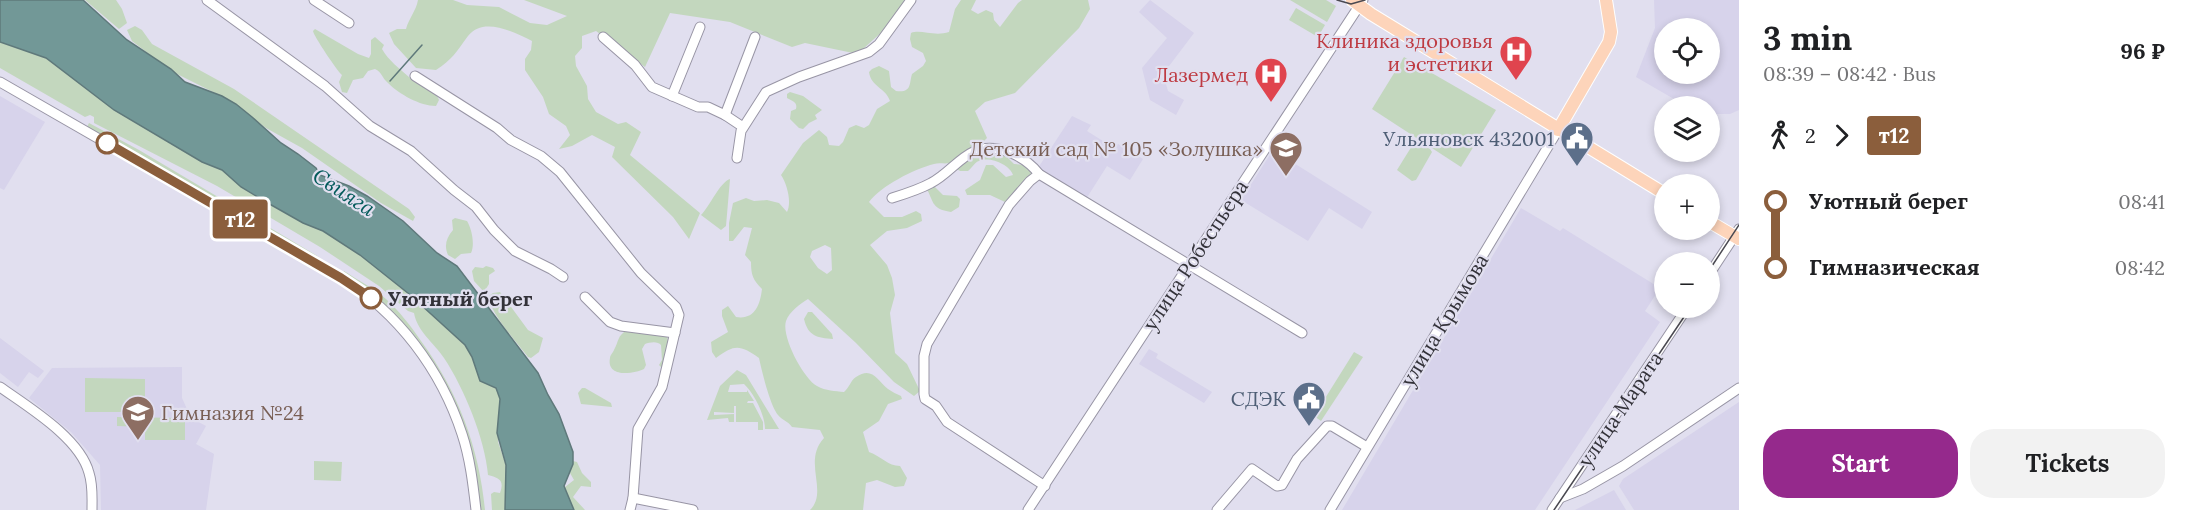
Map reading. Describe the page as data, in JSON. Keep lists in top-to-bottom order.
{
  "streets": {
    "street": ["улица Робеспьера", "улица Крымова", "улица Марата"]
  },
  "water": ["Свияга"],
  "places": {
    "hospital": ["Клиника здоровья и эстетики", "Лазермед"],
    "public building": ["Ульяновск 432001", "СДЭК"],
    "school or university": ["Детский сад № 105 «Золушка»", "Гимназия №24"],
    "other": ["Уютный берег"]
  },
  "lines": ["bus line т12"],
  "page": {
    "on_map": "т12",
    "heading": ["3 min", "08:39 – 08:42 · Bus", "96 ₽"],
    "map_buttons": ["+", "−"],
    "legs": ["2", "т12"],
    "list": [
      {
        "name": "Уютный берег",
        "value": "08:41"
      },
      {
        "name": "Гимназическая",
        "value": "08:42"
      }
    ],
    "buttons": ["Start", "Tickets"]
  }
}
